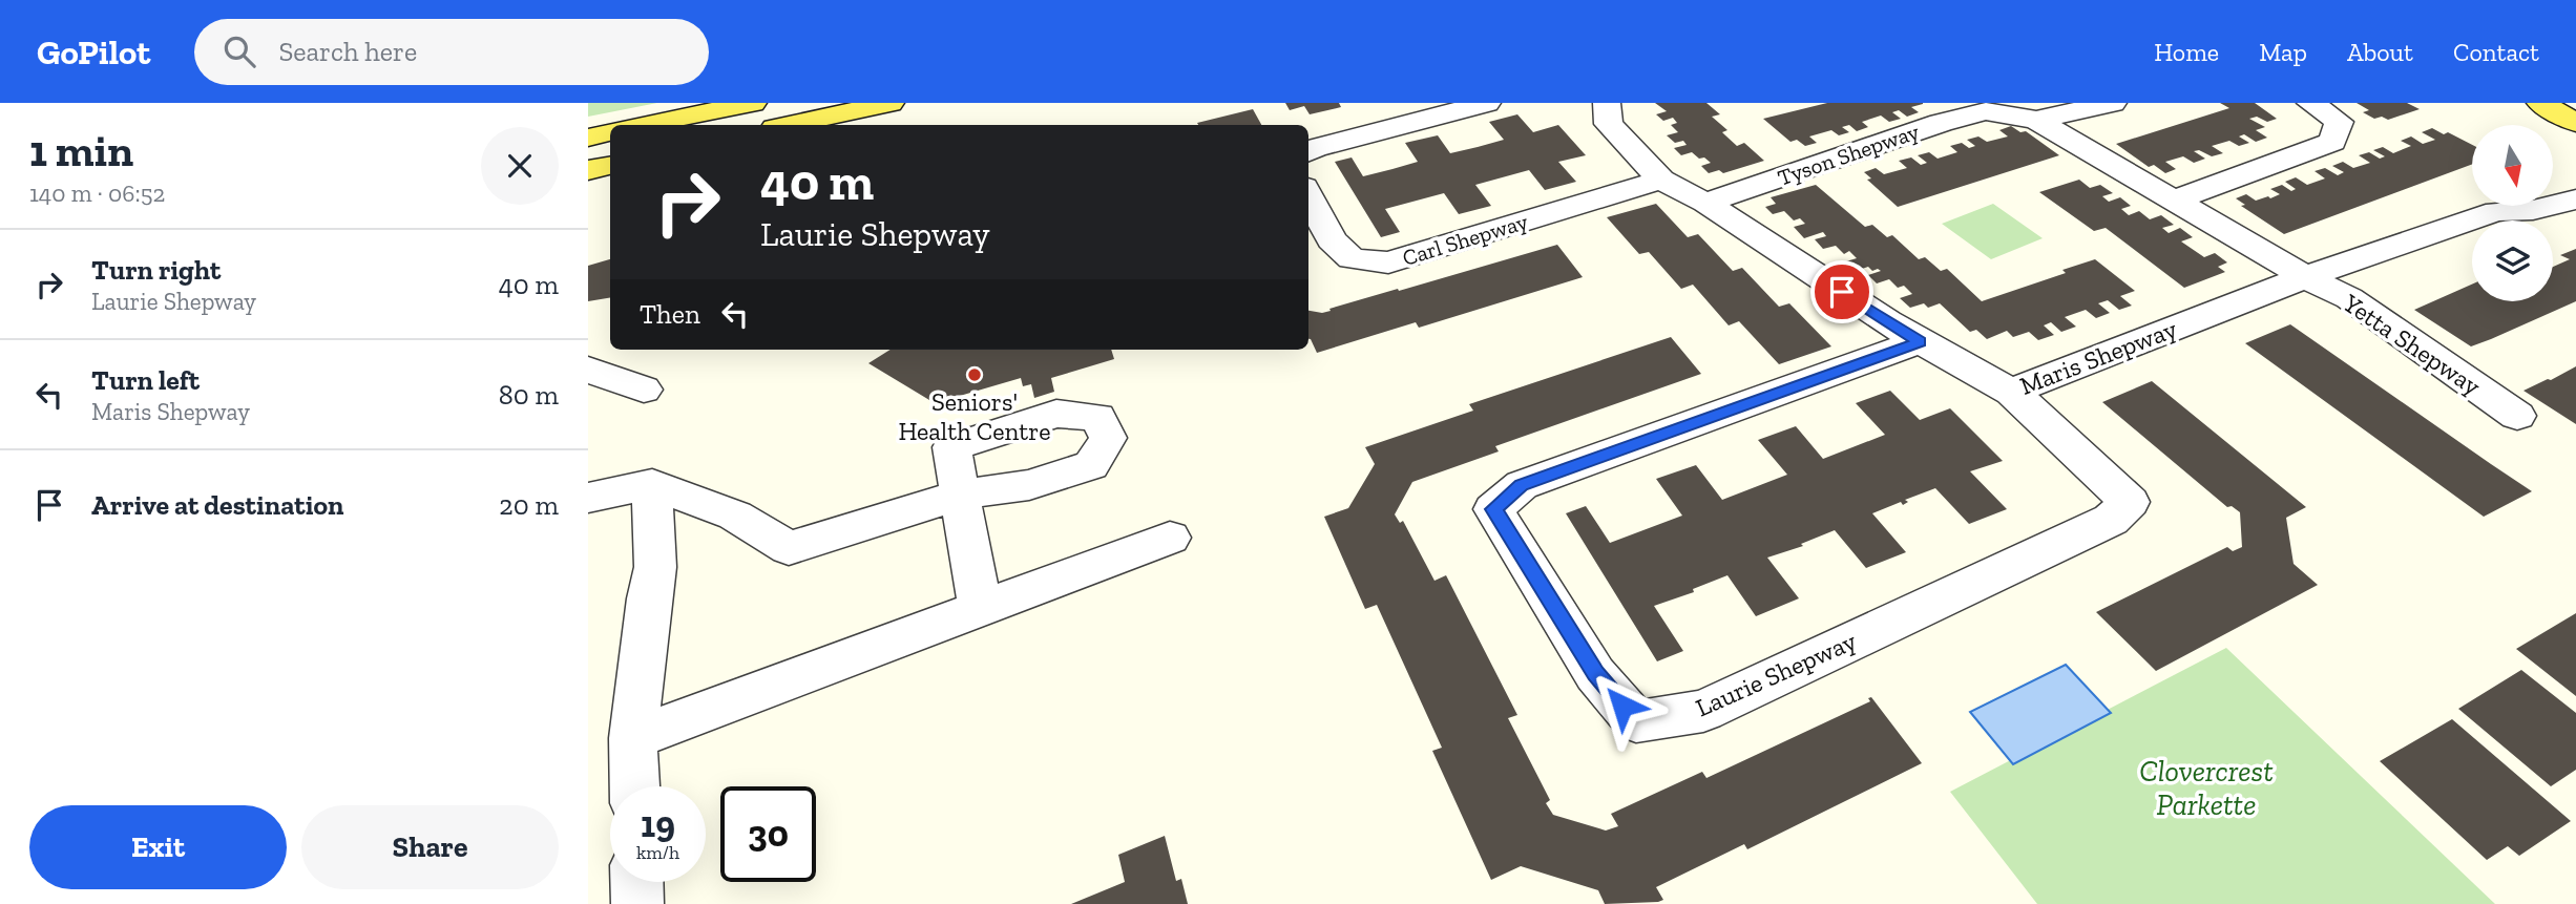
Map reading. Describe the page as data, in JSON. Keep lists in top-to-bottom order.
{
  "streets": {
    "street": [
      "Tyson Shepway",
      "Carl Shepway",
      "Yetta Shepway",
      "Maris Shepway",
      "Laurie Shepway"
    ]
  },
  "crossings": [
    ["Tyson Shepway", "Yetta Shepway"],
    ["Tyson Shepway", "Maris Shepway"],
    ["Carl Shepway", "Maris Shepway"],
    ["Yetta Shepway", "Maris Shepway"],
    ["Maris Shepway", "Laurie Shepway"]
  ],
  "parks": ["Clovercrest Parkette"],
  "places": ["Seniors' Health Centre"],
  "north": "bottom",
  "page": {
    "header": "GoPilot",
    "search": "Search here",
    "nav": [
      "Home",
      "Map",
      "About",
      "Contact"
    ],
    "heading": ["1 min", "140 m · 06:52"],
    "turn": ["40 m", "Laurie Shepway"],
    "list": [
      {
        "name": "Turn right",
        "note": "Laurie Shepway",
        "value": "40 m"
      },
      {
        "name": "Turn left",
        "note": "Maris Shepway",
        "value": "80 m"
      },
      {
        "name": "Arrive at destination",
        "value": "20 m"
      }
    ],
    "then": "Then",
    "speed": "19 km/h",
    "limit": "30",
    "buttons": ["Exit", "Share"]
  }
}
